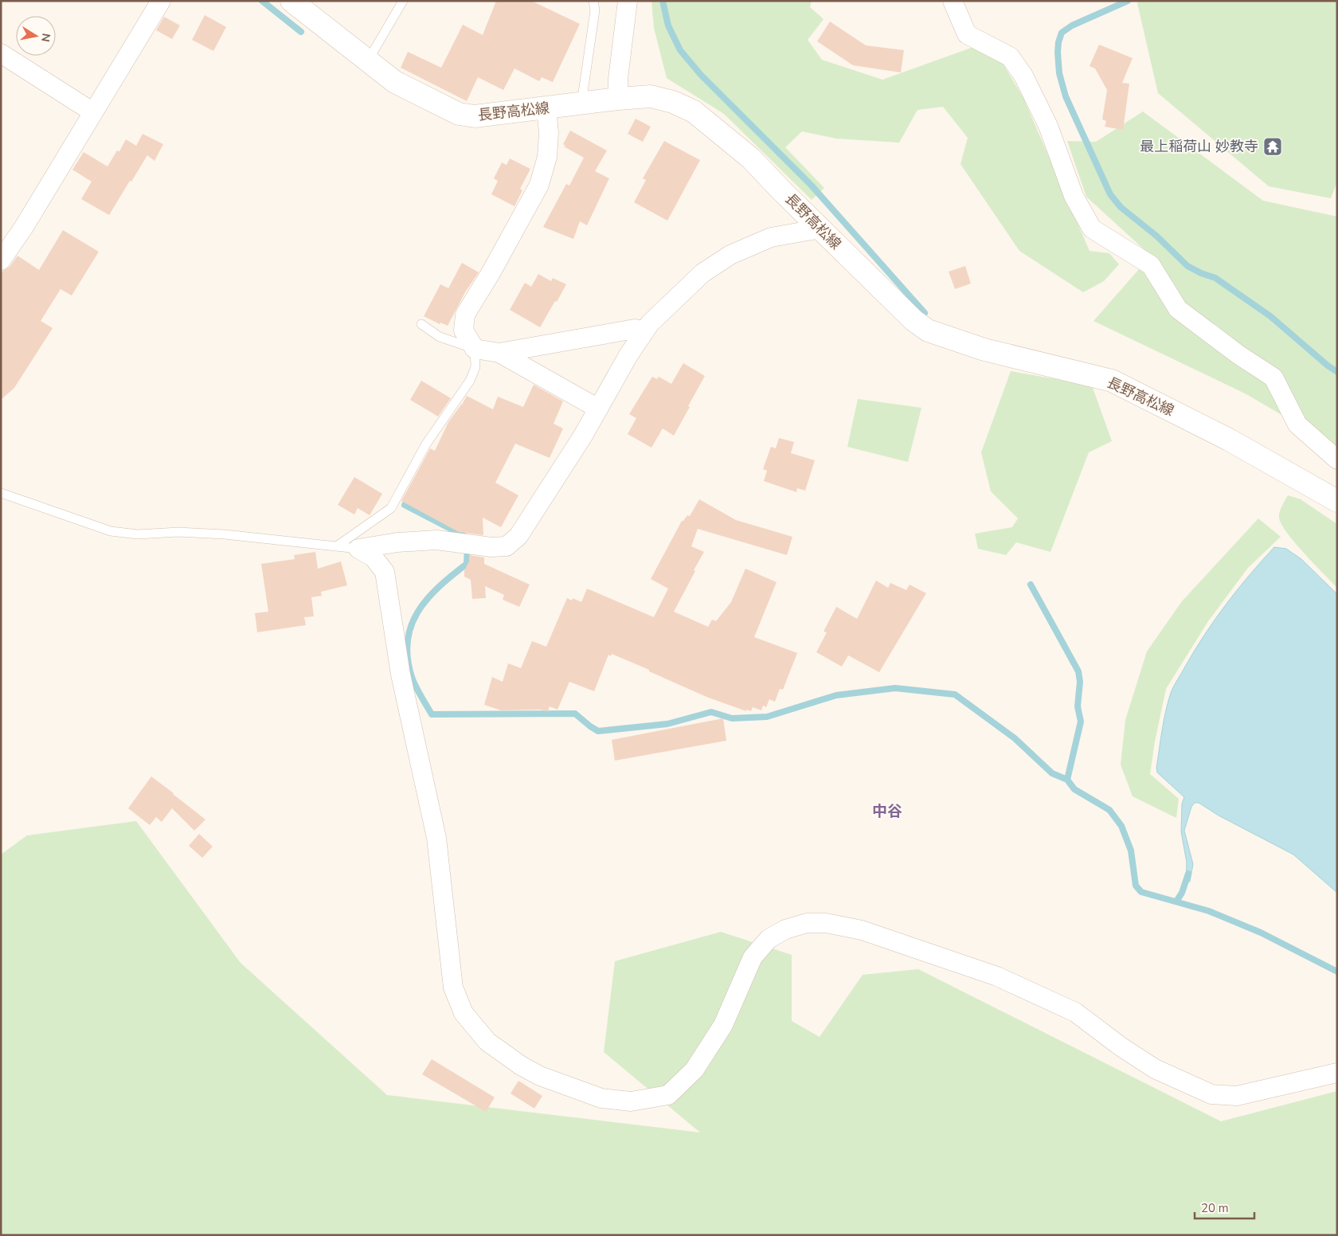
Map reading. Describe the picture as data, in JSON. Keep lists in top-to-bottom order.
{
  "streets": {
    "main road": ["長野高松線"]
  },
  "districts": ["中谷"],
  "places": {
    "temple": ["最上稲荷山 妙教寺"]
  },
  "scale_bar": "20 m",
  "north": "right"
}
